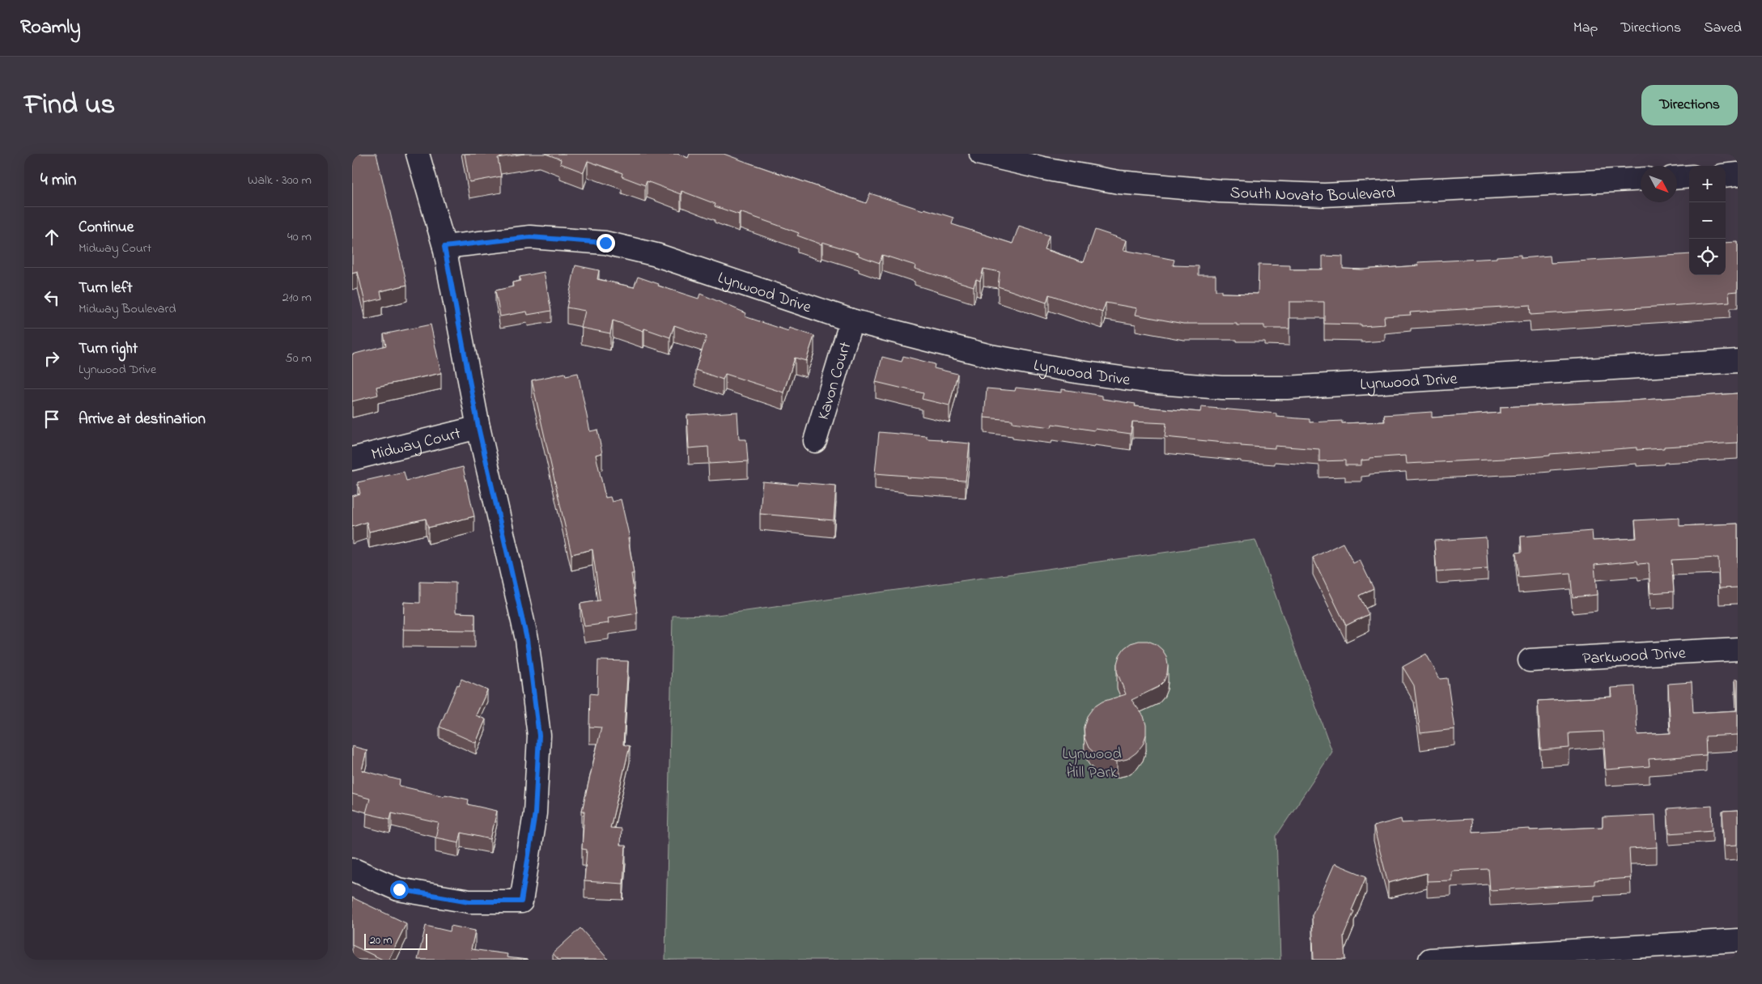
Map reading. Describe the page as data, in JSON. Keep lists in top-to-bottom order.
{
  "streets": {
    "street": [
      "South Novato Boulevard",
      "Lynwood Drive",
      "Kavon Court",
      "Midway Court",
      "Parkwood Drive"
    ]
  },
  "crossings": [
    ["Lynwood Drive", "Kavon Court"]
  ],
  "parks": ["Lynwood Hill Park"],
  "scale_bar": "20 m",
  "north": "bottom right",
  "page": {
    "header": "Roamly",
    "nav": ["Map", "Directions", "Saved"],
    "title": "Find us",
    "buttons": "Directions",
    "heading": ["4 min", "Walk · 300 m"],
    "map_buttons": ["+", "−"],
    "list": [
      ["Continue", "Midway Court", "40 m"],
      ["Turn left", "Midway Boulevard", "210 m"],
      ["Turn right", "Lynwood Drive", "50 m"],
      "Arrive at destination"
    ],
    "scale": "20 m"
  }
}
